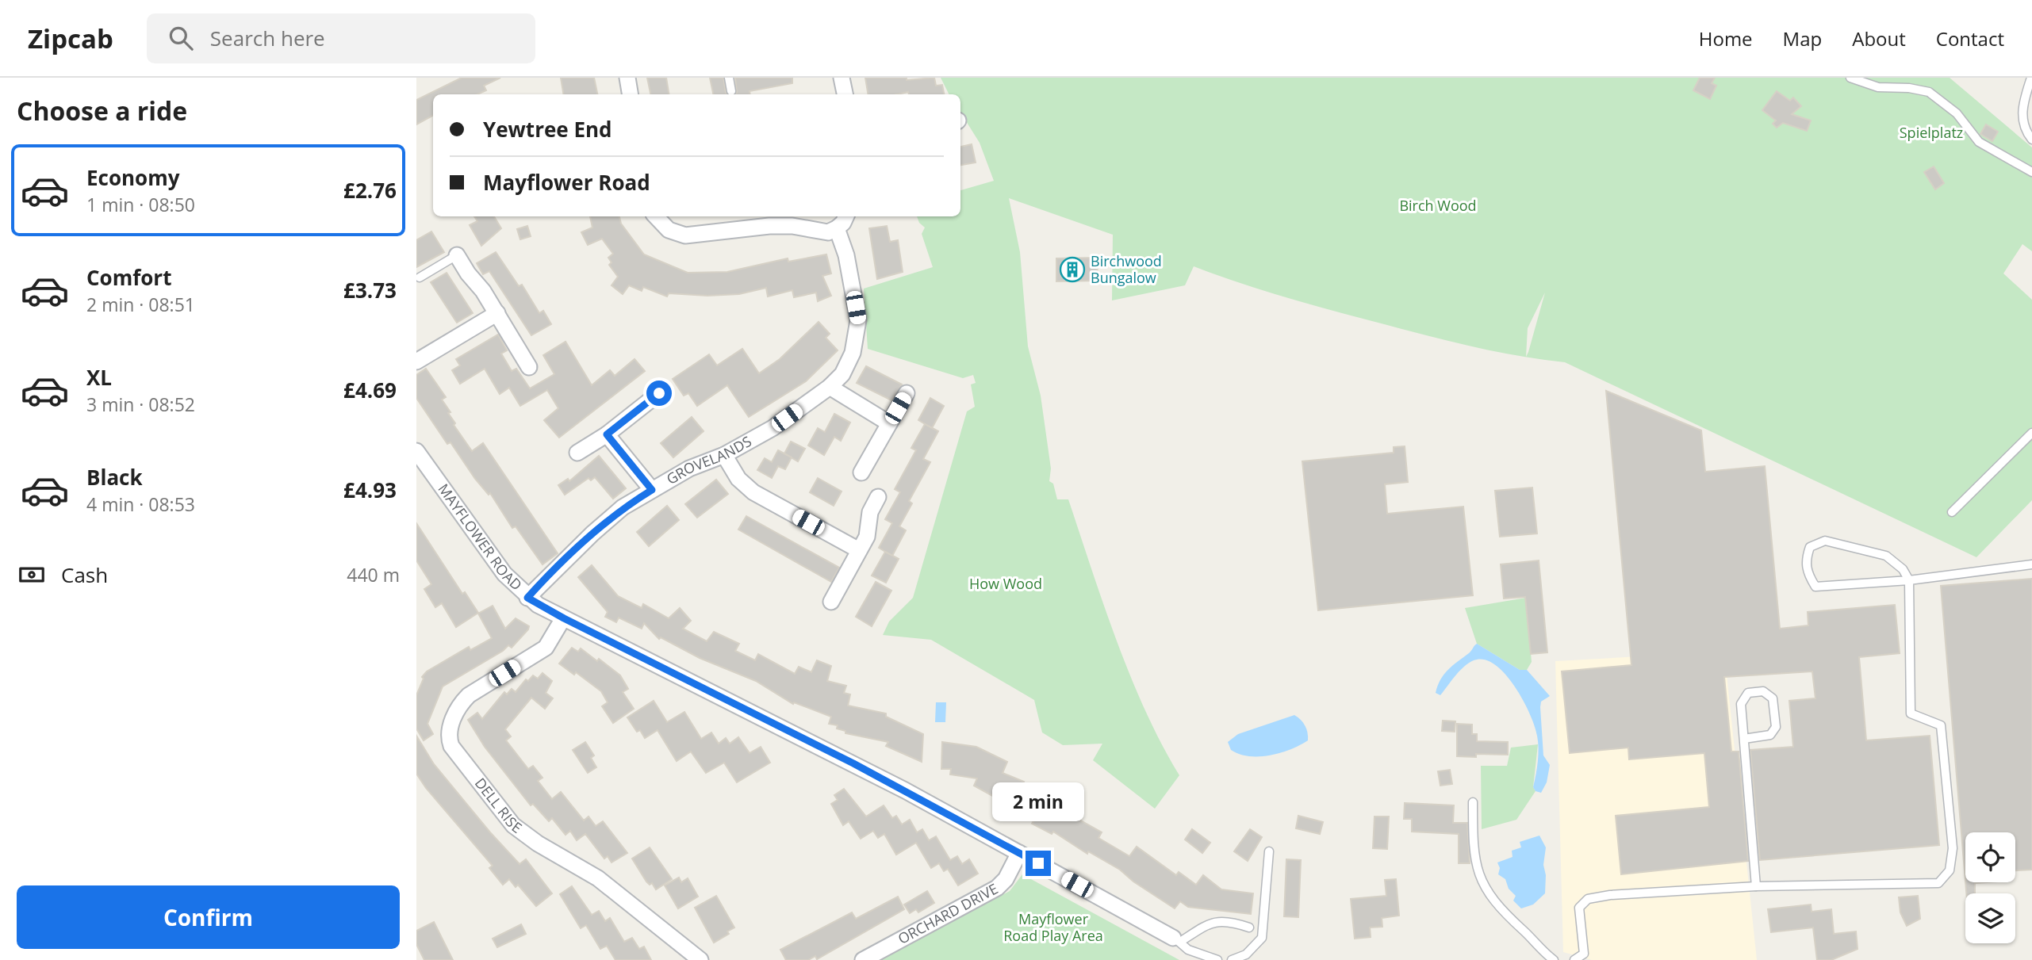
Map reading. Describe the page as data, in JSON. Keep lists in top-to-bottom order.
{
  "streets": {
    "street": [
      "GROVELANDS",
      "MAYFLOWER ROAD",
      "DELL RISE",
      "ORCHARD DRIVE"
    ]
  },
  "crossings": [
    ["GROVELANDS", "MAYFLOWER ROAD"],
    ["MAYFLOWER ROAD", "DELL RISE"],
    ["MAYFLOWER ROAD", "ORCHARD DRIVE"]
  ],
  "parks": [
    "Spielplatz",
    "Birch Wood",
    "How Wood",
    "Mayflower Road Play Area"
  ],
  "places": {
    "building": ["Birchwood Bungalow"]
  },
  "page": {
    "header": "Zipcab",
    "search": "Search here",
    "nav": [
      "Home",
      "Map",
      "About",
      "Contact"
    ],
    "heading": "Choose a ride",
    "banner": ["Yewtree End", "Mayflower Road"],
    "list": [
      {
        "name": "Economy",
        "note": "1 min · 08:50",
        "value": "£2.76"
      },
      {
        "name": "Comfort",
        "note": "2 min · 08:51",
        "value": "£3.73"
      },
      {
        "name": "XL",
        "note": "3 min · 08:52",
        "value": "£4.69"
      },
      {
        "name": "Black",
        "note": "4 min · 08:53",
        "value": "£4.93"
      }
    ],
    "pay": ["Cash", "440 m"],
    "bubble": "2 min",
    "buttons": "Confirm"
  }
}
